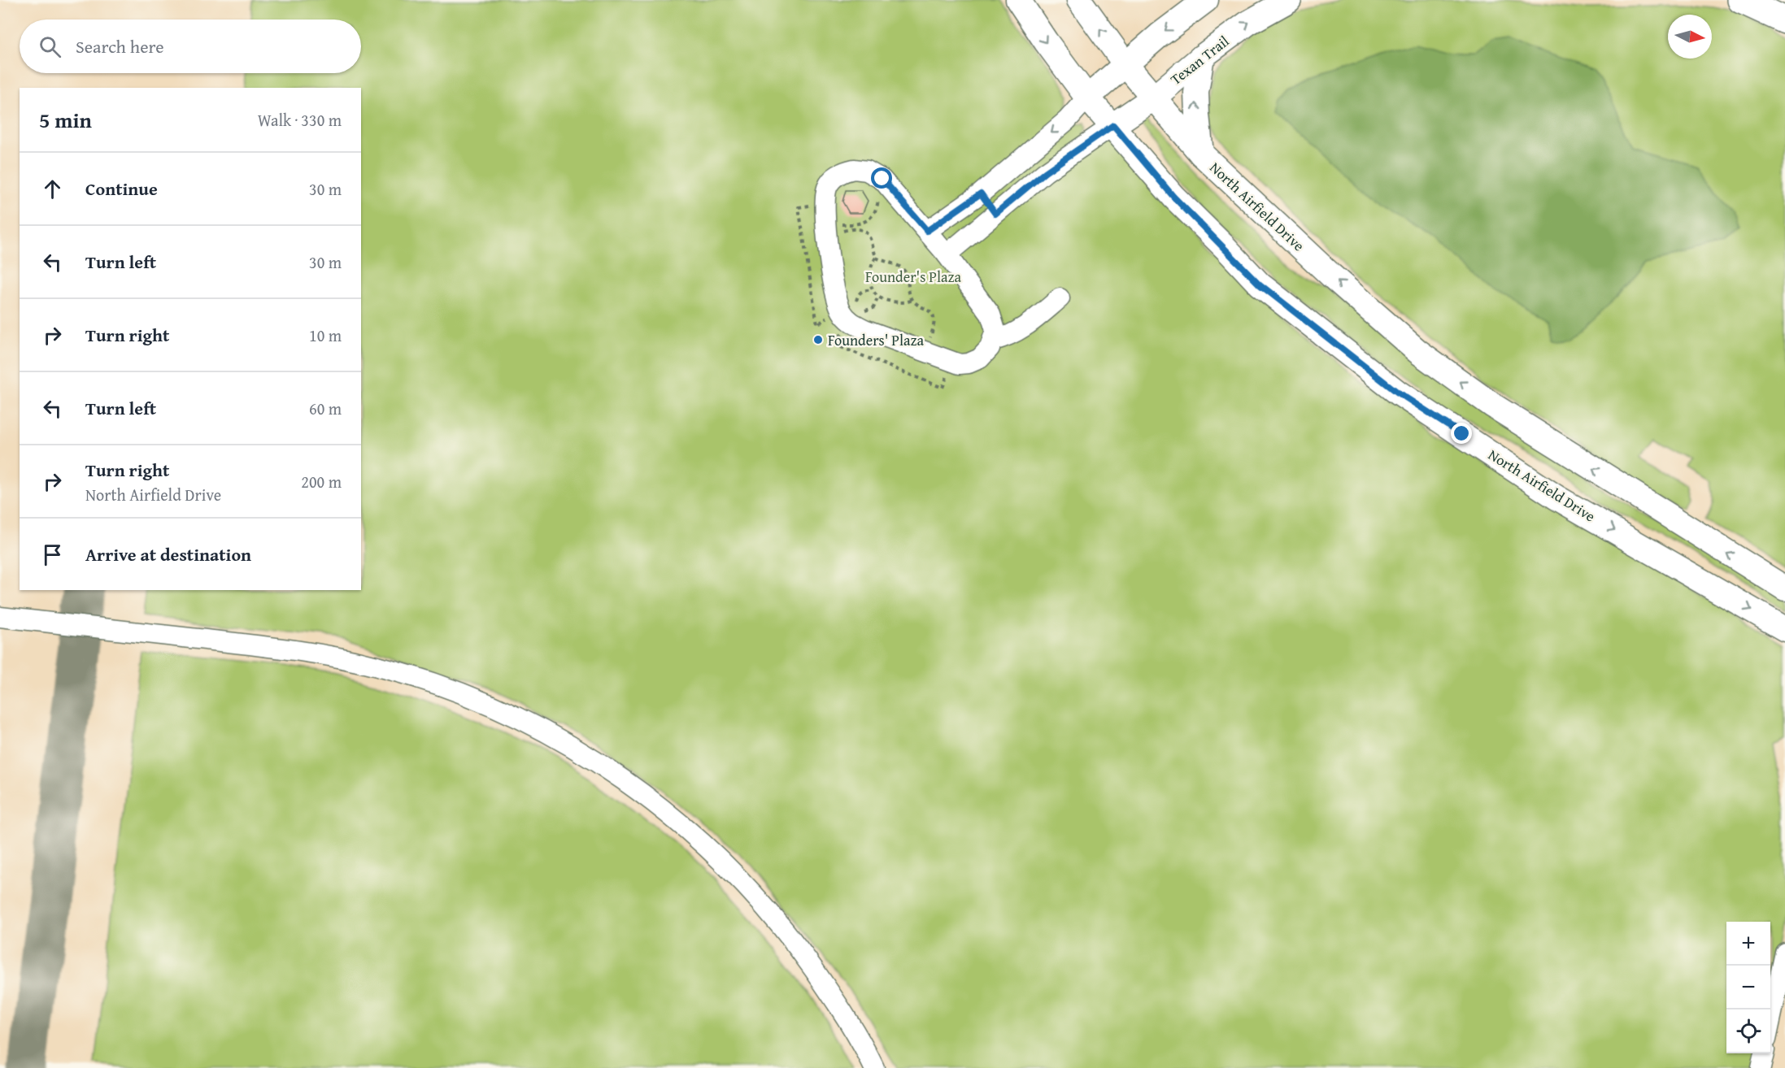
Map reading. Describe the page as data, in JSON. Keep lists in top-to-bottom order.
{
  "streets": {
    "main road": ["Texan Trail", "North Airfield Drive"]
  },
  "crossings": [
    ["Texan Trail", "North Airfield Drive"]
  ],
  "parks": ["Founder's Plaza"],
  "places": ["Founders' Plaza"],
  "north": "right",
  "page": {
    "search": "Search here",
    "heading": ["5 min", "Walk · 330 m"],
    "list": [
      ["Continue", "30 m"],
      ["Turn left", "30 m"],
      ["Turn right", "10 m"],
      ["Turn left", "60 m"],
      ["Turn right", "North Airfield Drive", "200 m"],
      "Arrive at destination"
    ],
    "map_buttons": ["+", "−"]
  }
}
